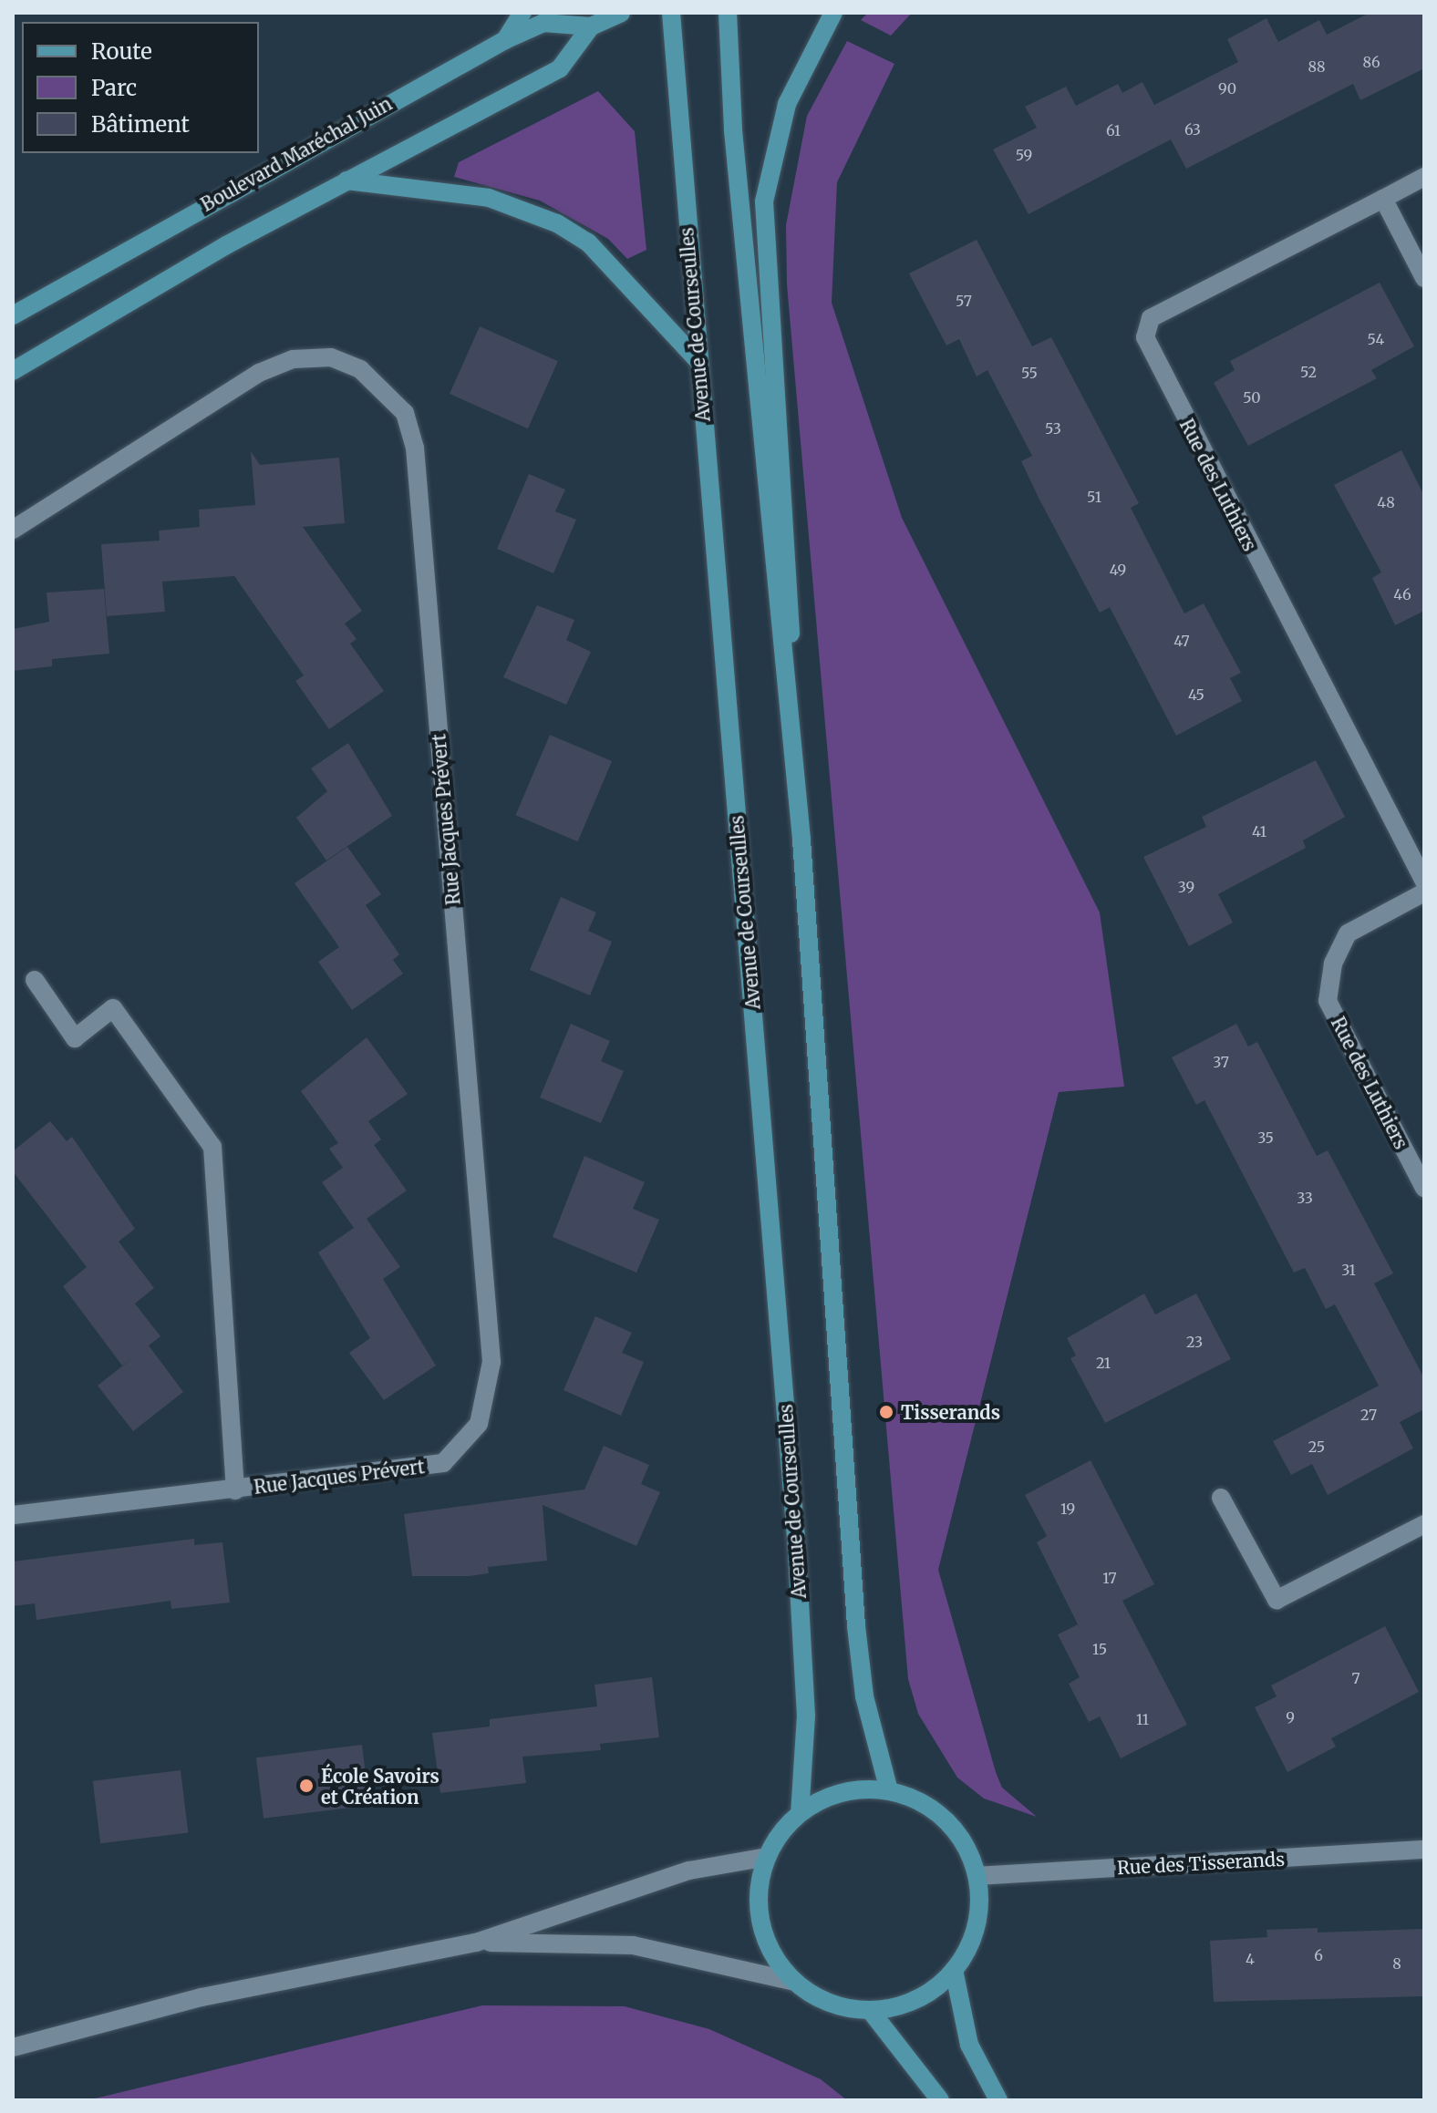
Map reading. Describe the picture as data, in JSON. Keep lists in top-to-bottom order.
{
  "streets": {
    "main road": ["Boulevard Maréchal Juin", "Avenue de Courseulles"],
    "street": ["Rue des Luthiers", "Rue Jacques Prévert", "Rue des Tisserands"]
  },
  "crossings": [
    ["Avenue de Courseulles", "Rue des Tisserands"]
  ],
  "places": ["Tisserands", "École Savoirs et Création"],
  "house_numbers": [
    "86",
    "88",
    "90",
    "63",
    "61",
    "59",
    "57",
    "54",
    "52",
    "55",
    "50",
    "53",
    "51",
    "48",
    "49",
    "46",
    "47",
    "45",
    "41",
    "39",
    "37",
    "35",
    "33",
    "31",
    "23",
    "21",
    "27",
    "25",
    "19",
    "17",
    "15",
    "7",
    "9",
    "11",
    "6",
    "4",
    "8"
  ],
  "legend": ["Route", "Parc", "Bâtiment"]
}
